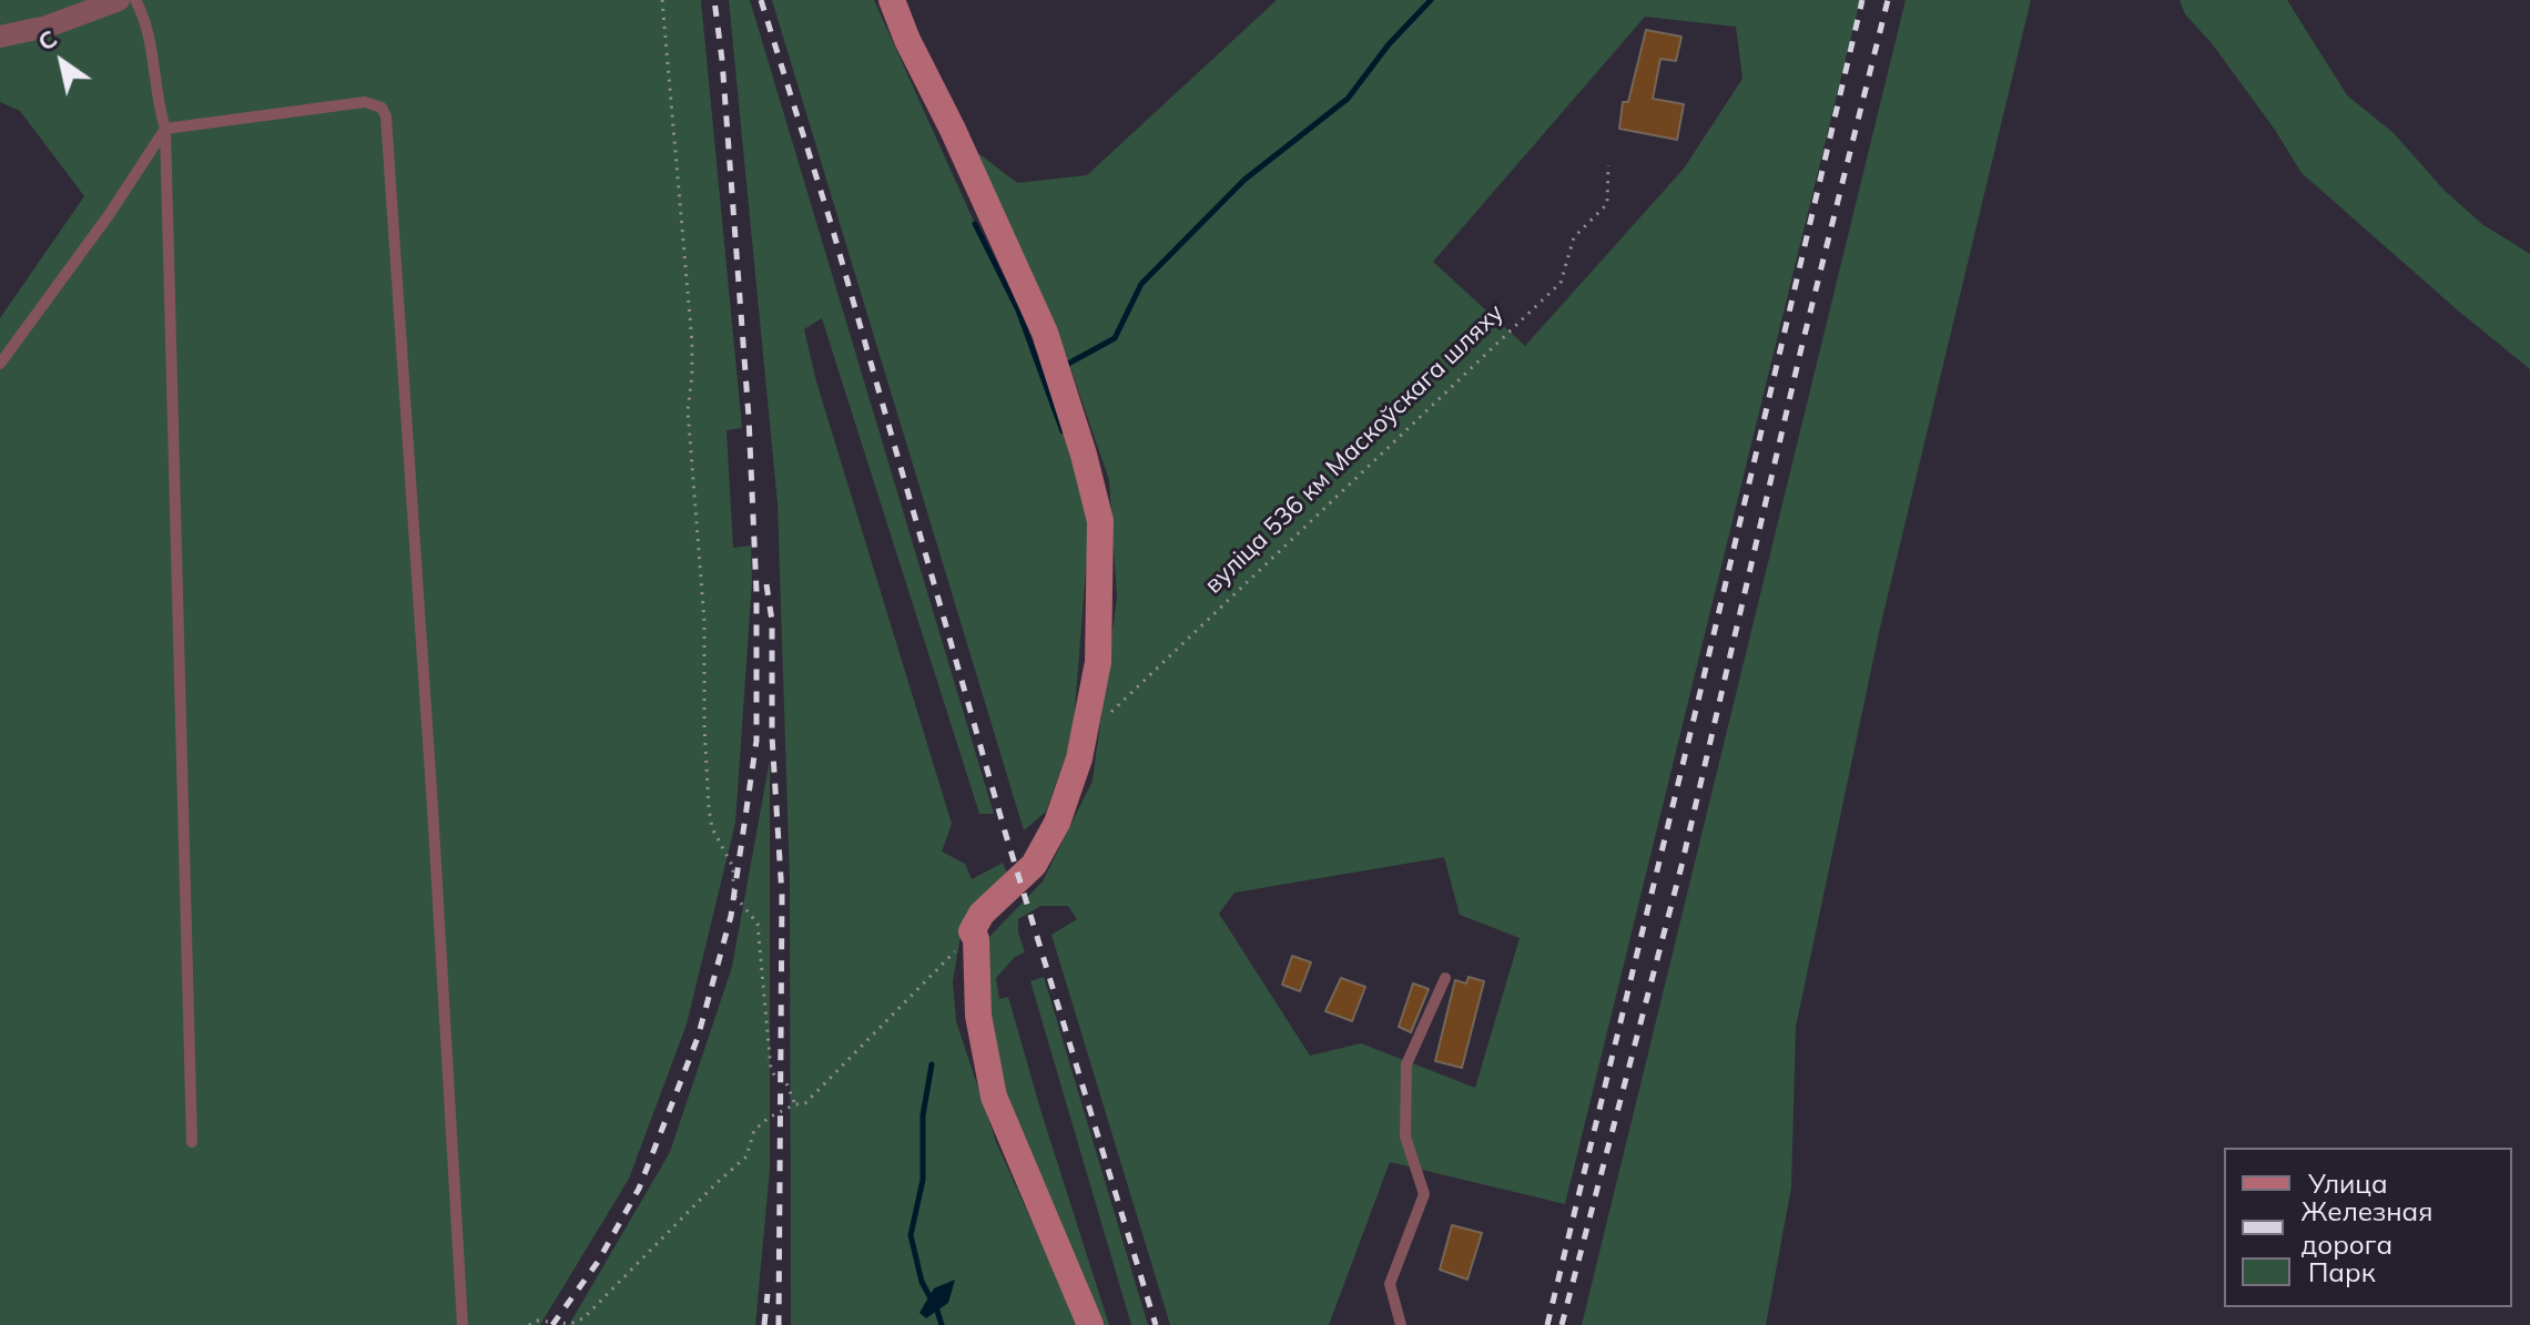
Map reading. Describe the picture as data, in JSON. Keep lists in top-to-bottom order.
{
  "streets": {
    "path": ["вуліца 536 км Маскоўскага шляху"]
  },
  "legend": ["Улица", "Железная дорога", "Парк"],
  "north": "top left"
}
